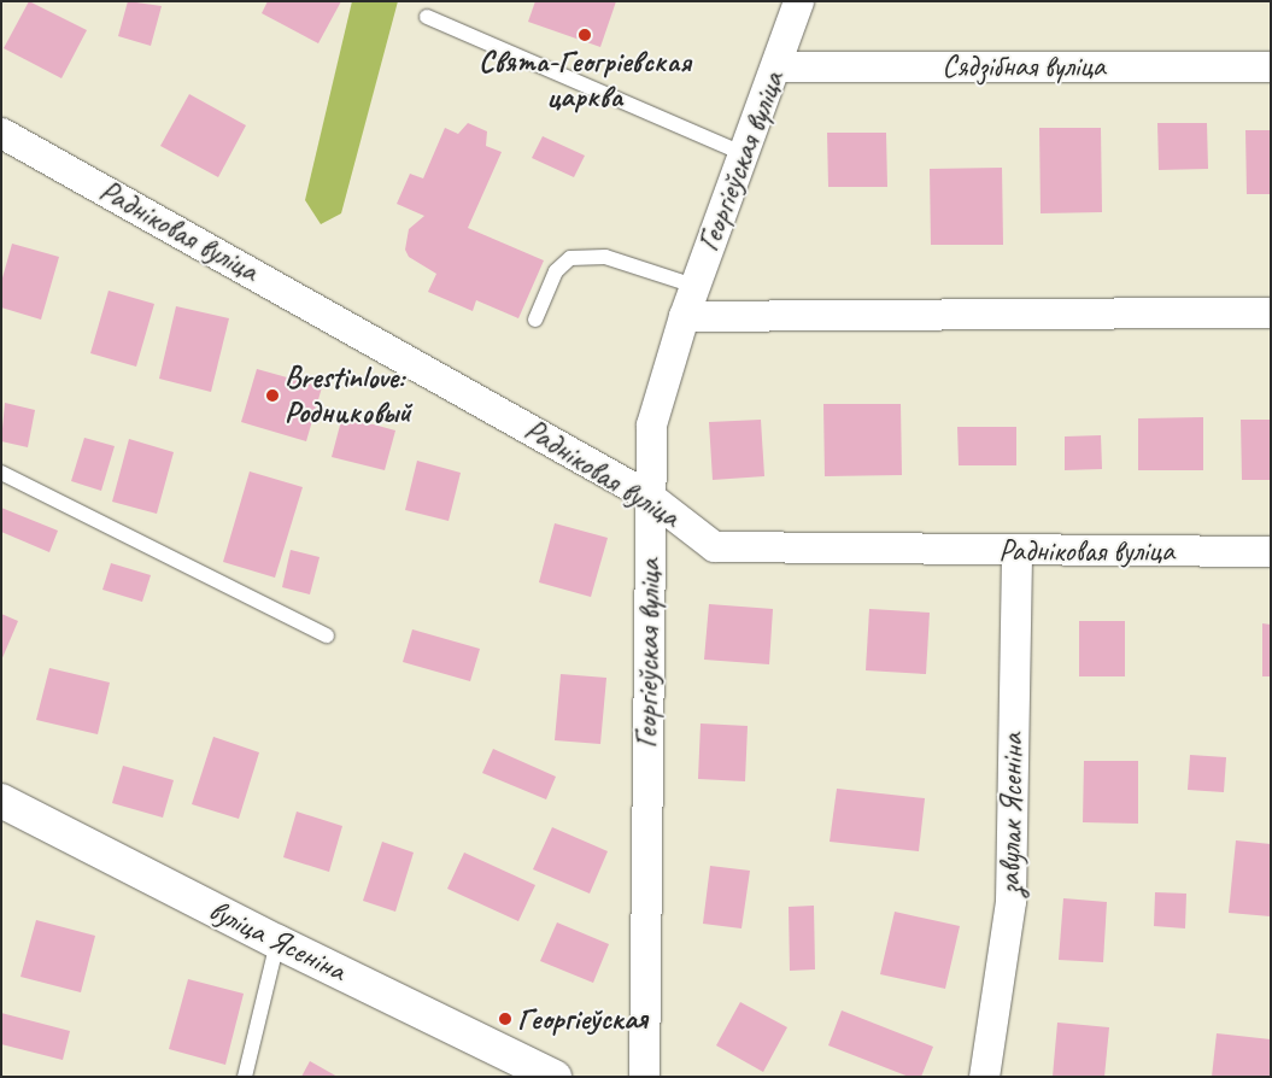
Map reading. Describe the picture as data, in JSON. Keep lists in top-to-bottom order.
{
  "streets": {
    "street": [
      "Сядзібная вуліца",
      "Георгіеўская вуліца",
      "Радніковая вуліца",
      "завулак Ясеніна",
      "вуліца Ясеніна"
    ]
  },
  "crossings": [
    ["Сядзібная вуліца", "Георгіеўская вуліца"],
    ["Георгіеўская вуліца", "Радніковая вуліца"],
    ["Радніковая вуліца", "завулак Ясеніна"]
  ],
  "places": ["Свята-Геогріевская царква", "Brestinlove: Родниковый", "Георгіеўская"]
}
